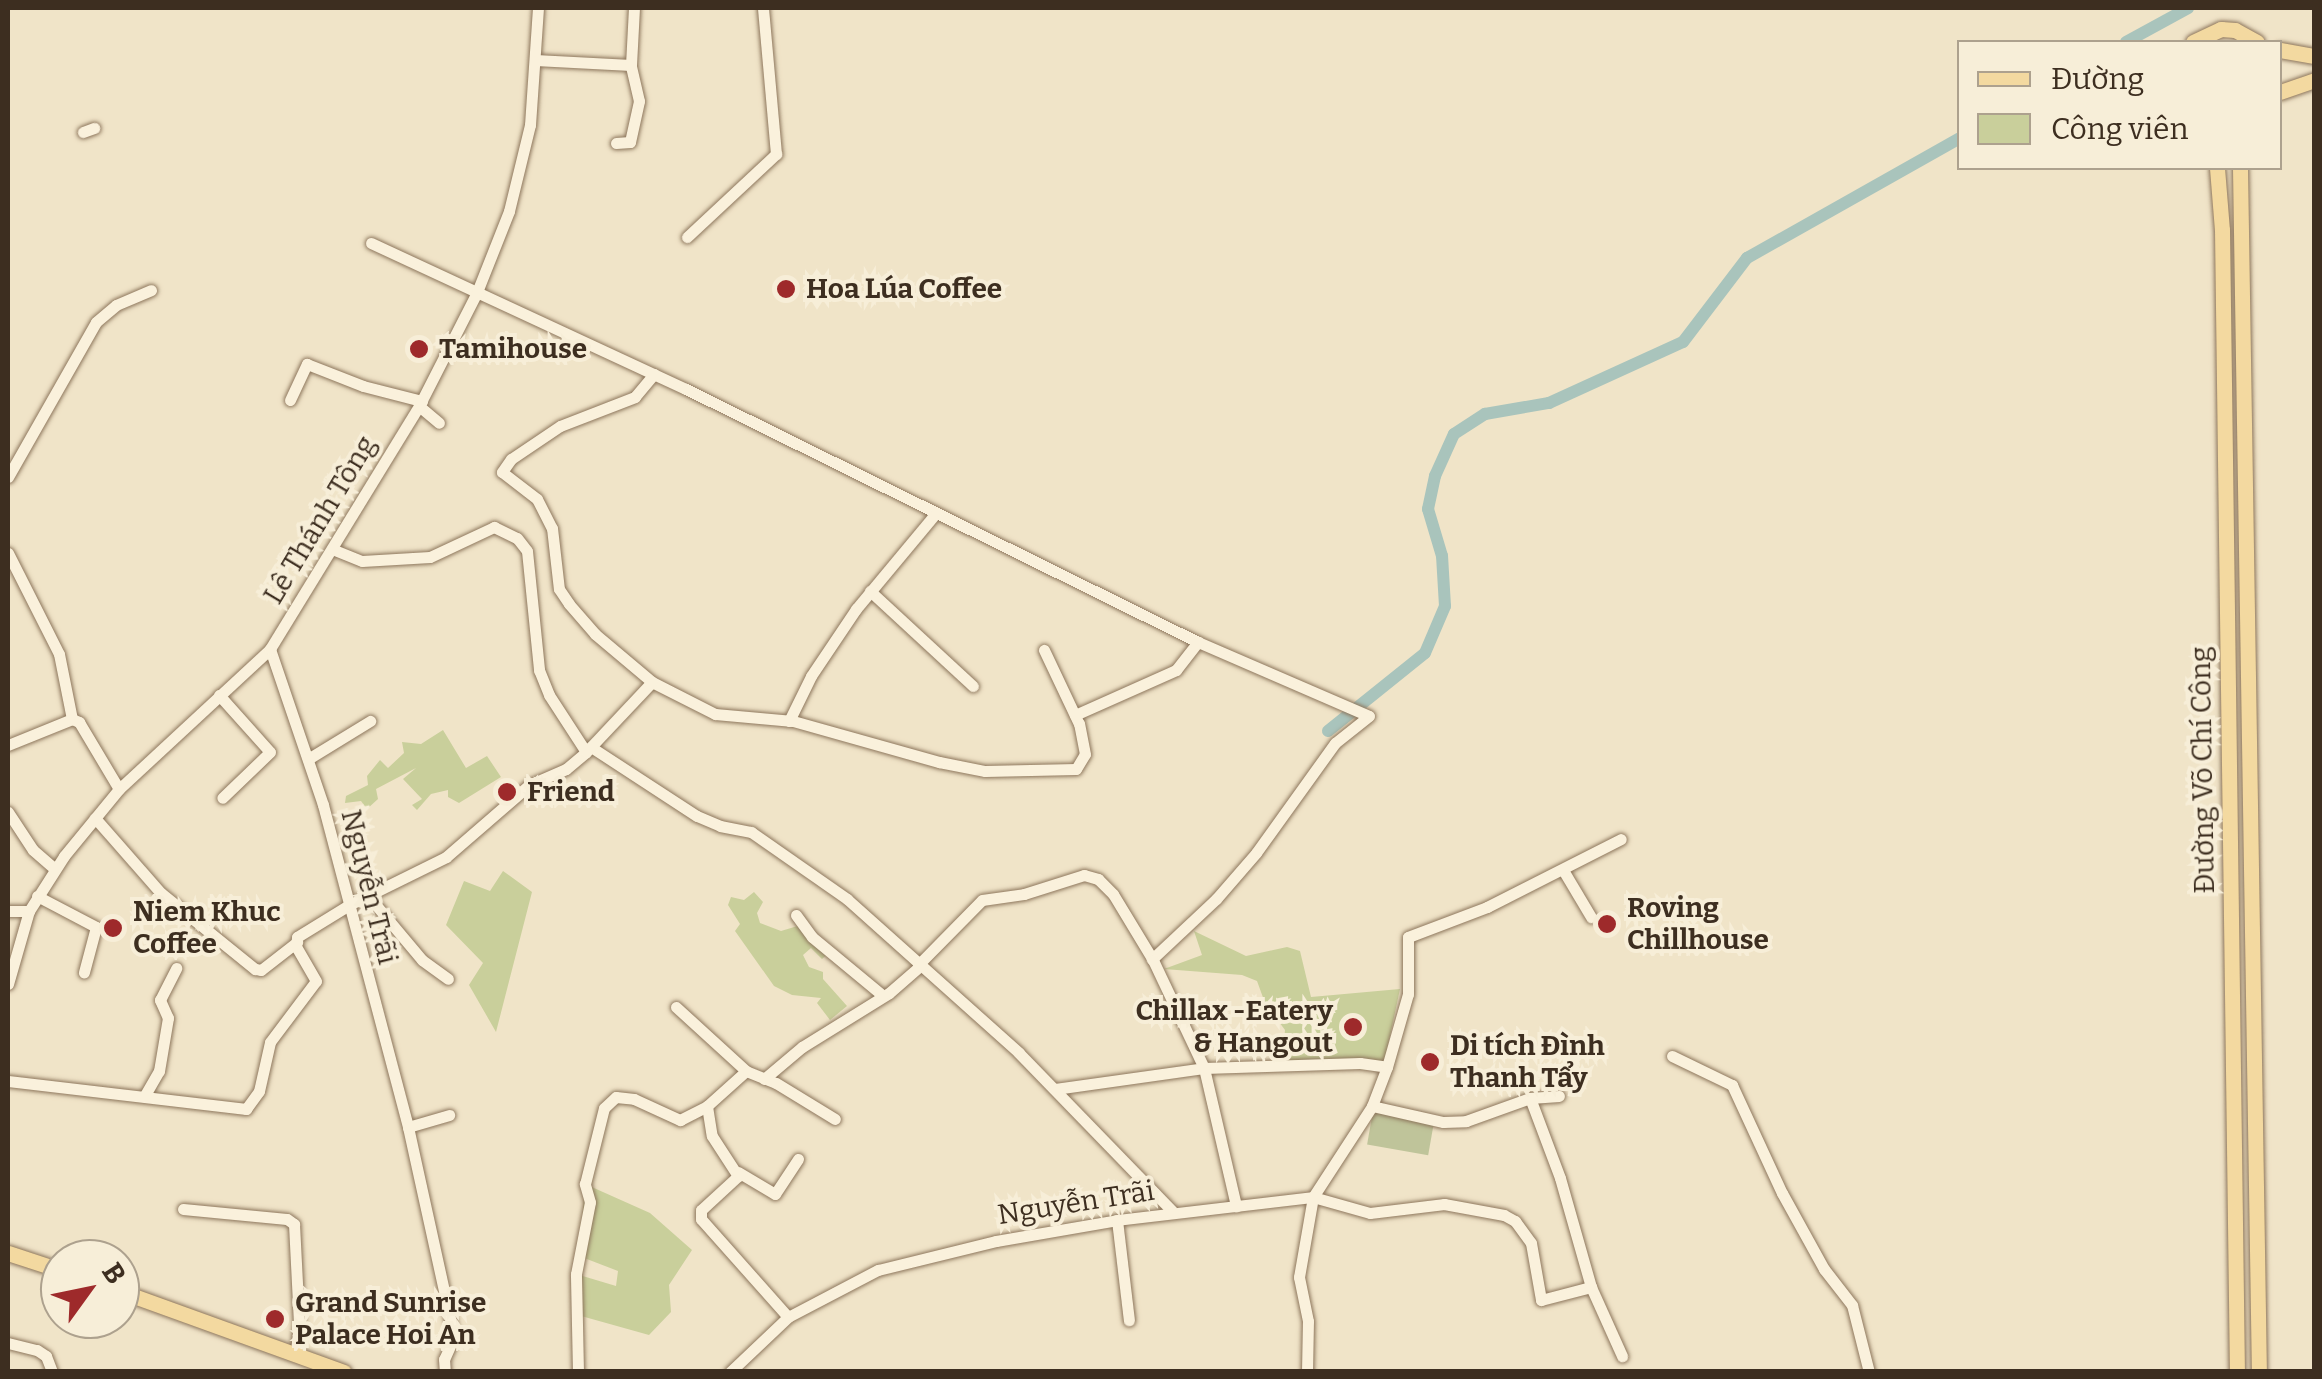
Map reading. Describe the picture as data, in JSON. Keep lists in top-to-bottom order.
{
  "streets": {
    "main road": ["Đường Võ Chí Công"],
    "street": ["Lê Thánh Tông", "Nguyễn Trãi"]
  },
  "crossings": [
    ["Lê Thánh Tông", "Nguyễn Trãi"]
  ],
  "places": [
    "Hoa Lúa Coffee",
    "Tamihouse",
    "Friend",
    "Roving Chillhouse",
    "Niem Khuc Coffee",
    "Chillax -Eatery & Hangout",
    "Di tích Đình Thanh Tẩy",
    "Grand Sunrise Palace Hoi An"
  ],
  "legend": ["Đường", "Công viên"],
  "north": "top right"
}
